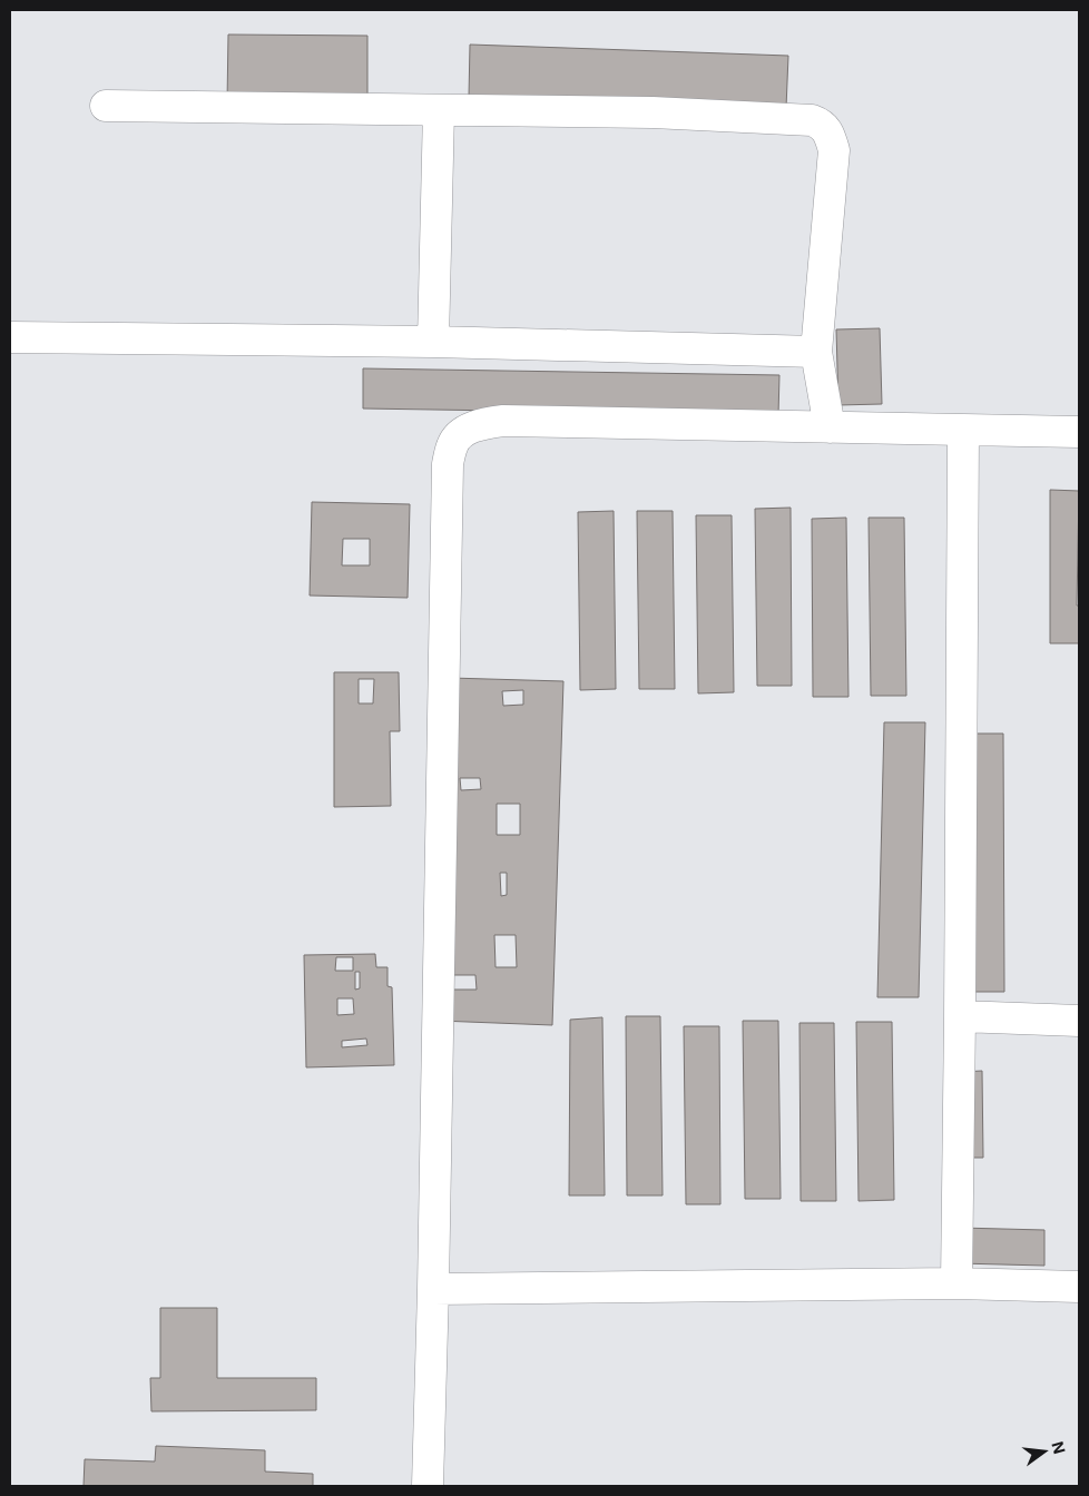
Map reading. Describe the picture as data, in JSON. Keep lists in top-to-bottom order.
{
  "north": "right"
}
